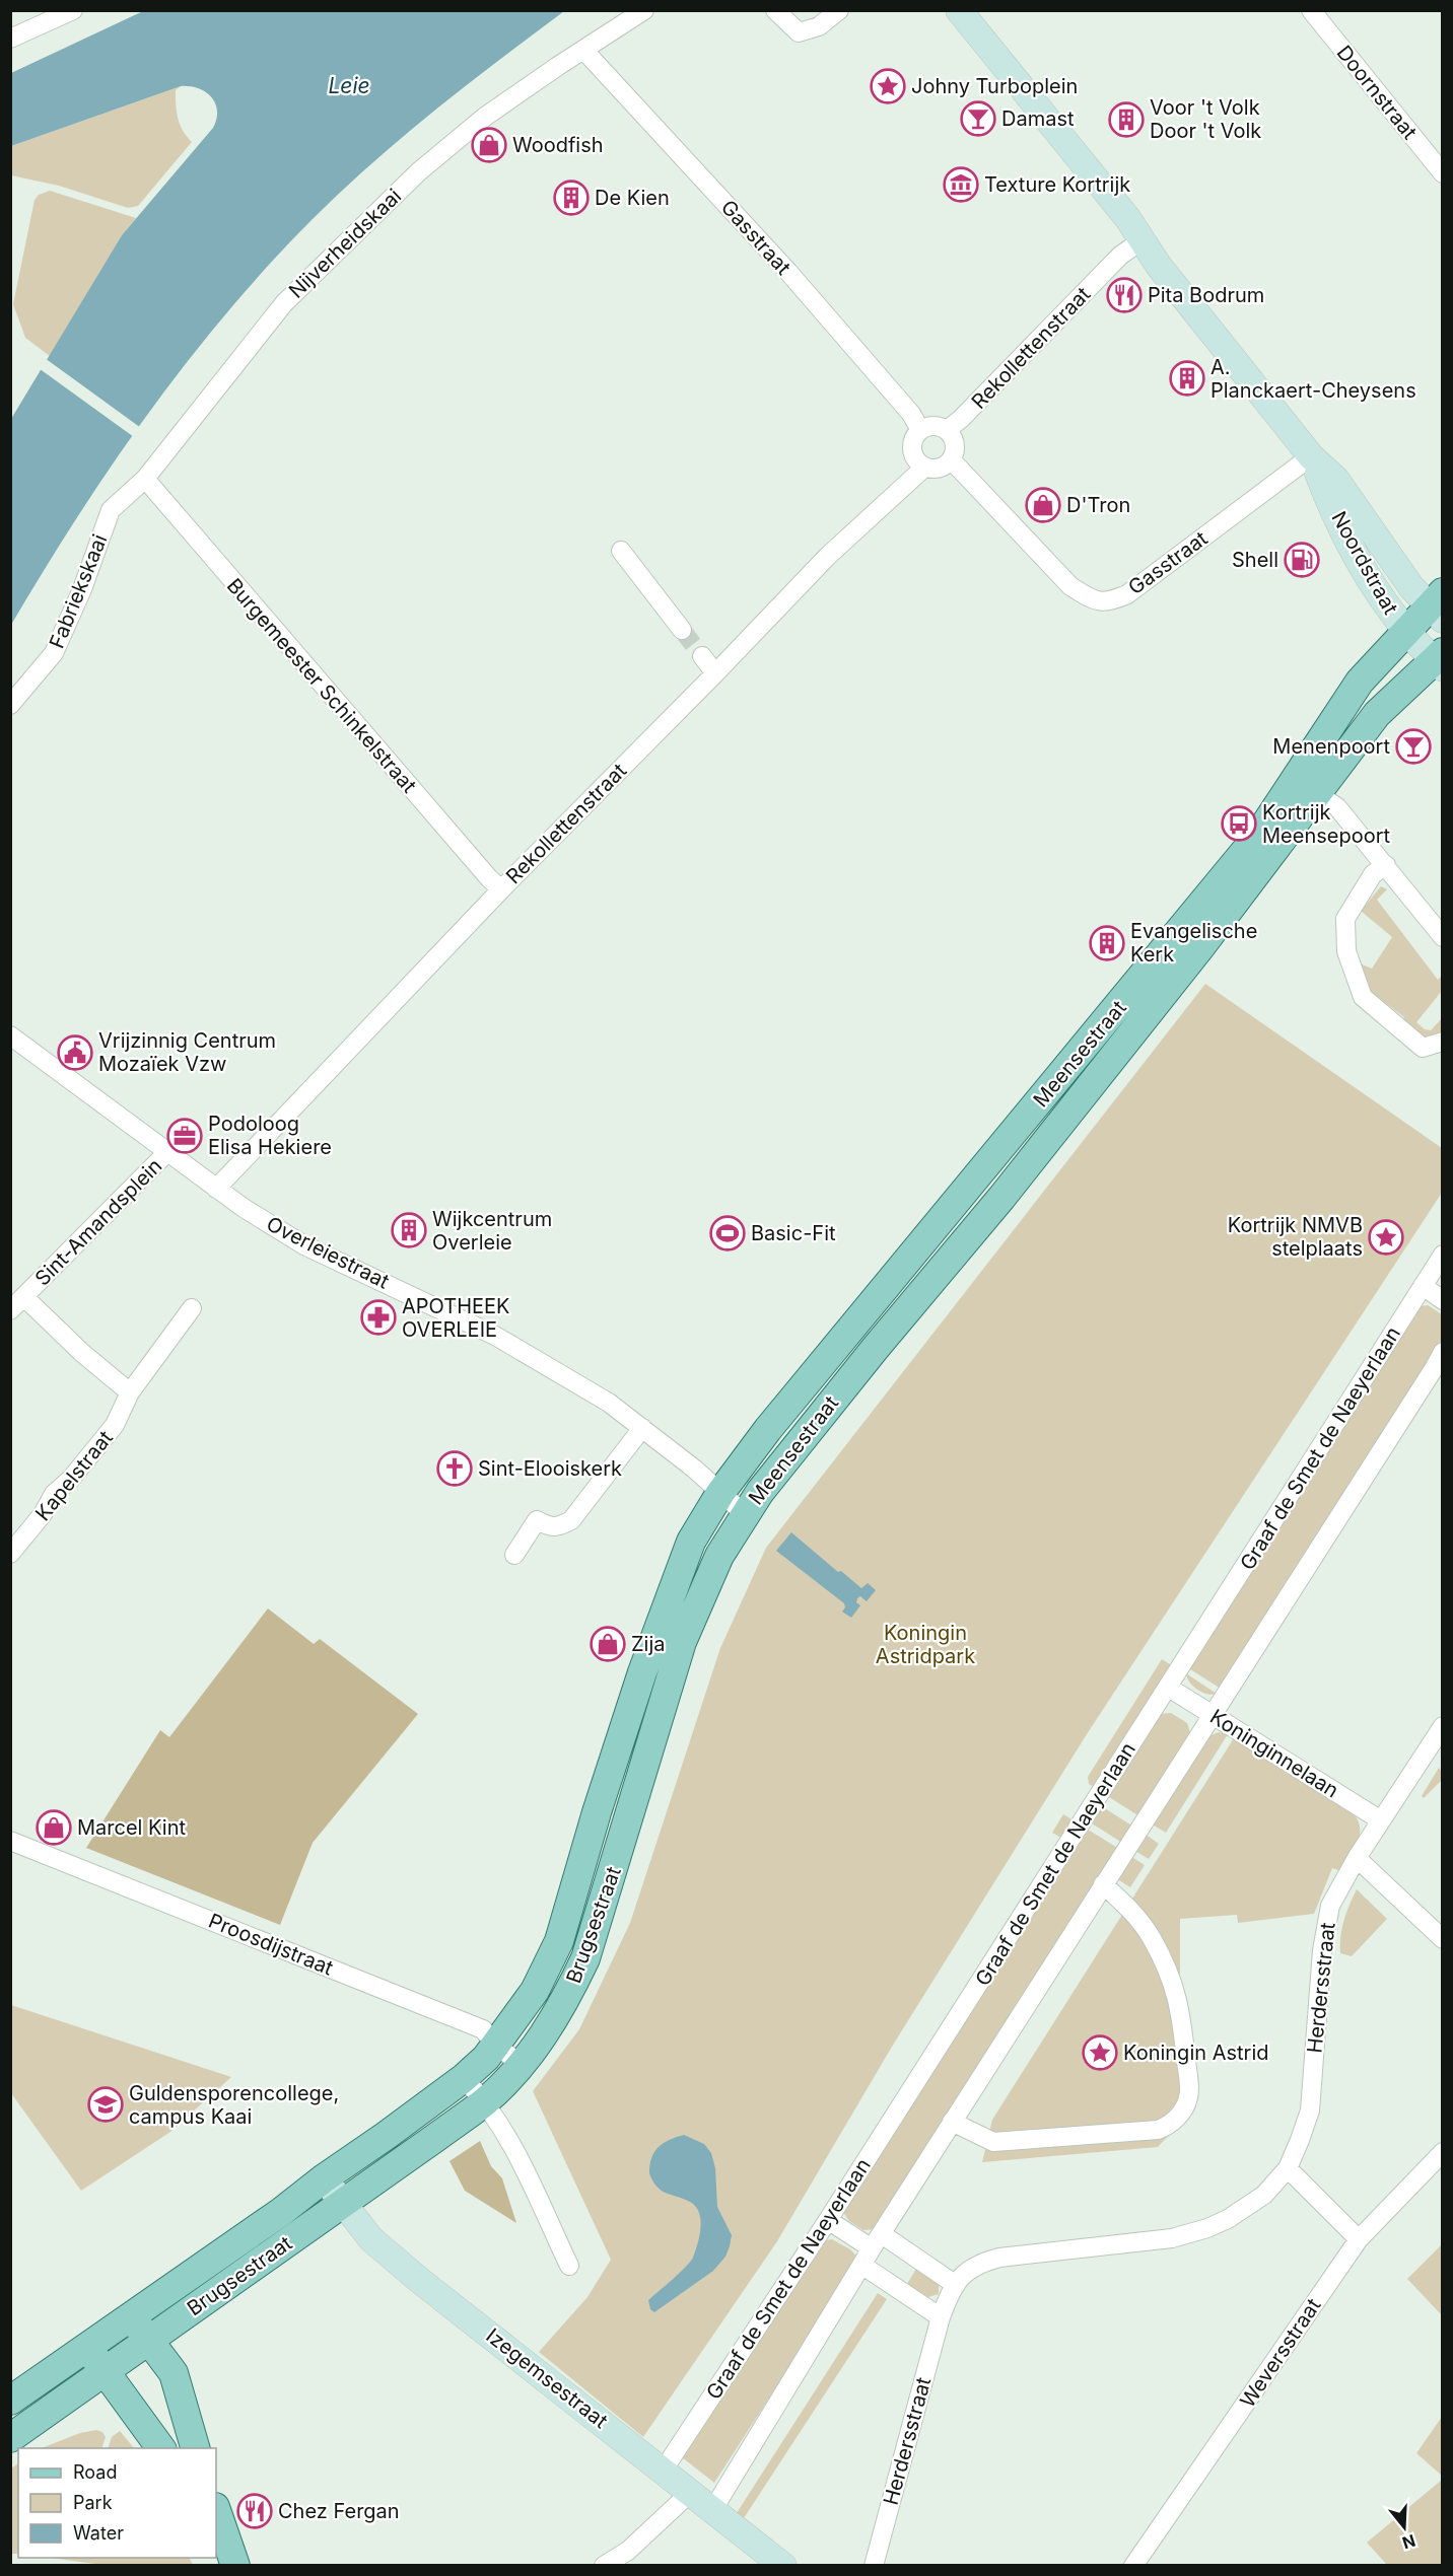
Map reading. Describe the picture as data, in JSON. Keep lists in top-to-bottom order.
{
  "streets": {
    "main road": ["Meensestraat", "Brugsestraat"],
    "street": [
      "Doornstraat",
      "Gasstraat",
      "Nijverheidskaai",
      "Rekollettenstraat",
      "Noordstraat",
      "Fabriekskaai",
      "Burgemeester Schinkelstraat",
      "Sint-Amandsplein",
      "Overleiestraat",
      "Graaf de Smet de Naeyerlaan",
      "Kapelstraat",
      "Koninginnelaan",
      "Proosdijstraat",
      "Herdersstraat",
      "Weversstraat",
      "Izegemsestraat"
    ]
  },
  "crossings": [
    ["Gasstraat", "Nijverheidskaai"],
    ["Gasstraat", "Rekollettenstraat"],
    ["Gasstraat", "Noordstraat"],
    ["Nijverheidskaai", "Fabriekskaai"],
    ["Nijverheidskaai", "Burgemeester Schinkelstraat"],
    ["Rekollettenstraat", "Noordstraat"],
    ["Rekollettenstraat", "Burgemeester Schinkelstraat"],
    ["Rekollettenstraat", "Overleiestraat"],
    ["Noordstraat", "Meensestraat"],
    ["Fabriekskaai", "Burgemeester Schinkelstraat"],
    ["Meensestraat", "Overleiestraat"],
    ["Meensestraat", "Brugsestraat"],
    ["Sint-Amandsplein", "Overleiestraat"],
    ["Sint-Amandsplein", "Kapelstraat"],
    ["Overleiestraat", "Brugsestraat"],
    ["Graaf de Smet de Naeyerlaan", "Koninginnelaan"],
    ["Graaf de Smet de Naeyerlaan", "Izegemsestraat"],
    ["Koninginnelaan", "Herdersstraat"],
    ["Brugsestraat", "Proosdijstraat"],
    ["Brugsestraat", "Izegemsestraat"]
  ],
  "water": ["Leie"],
  "parks": ["Koningin Astridpark"],
  "places": {
    "place": ["Johny Turboplein", "Kortrijk NMVB stelplaats", "Koningin Astrid"],
    "bar": ["Damast", "Menenpoort"],
    "building": [
      "Voor 't Volk Door 't Volk",
      "De Kien",
      "A. Planckaert-Cheysens",
      "Evangelische Kerk",
      "Wijkcentrum Overleie"
    ],
    "shop": [
      "Woodfish",
      "D'Tron",
      "Zija",
      "Marcel Kint"
    ],
    "museum": ["Texture Kortrijk"],
    "restaurant": ["Pita Bodrum", "Chez Fergan"],
    "fuel station": ["Shell"],
    "bus stop": ["Kortrijk Meensepoort"],
    "public building": ["Vrijzinnig Centrum Mozaïek Vzw"],
    "office": ["Podoloog Elisa Hekiere"],
    "sports": ["Basic-Fit"],
    "pharmacy": ["APOTHEEK OVERLEIE"],
    "church": ["Sint-Elooiskerk"],
    "school or university": ["Guldensporencollege, campus Kaai"]
  },
  "legend": ["Road", "Park", "Water"],
  "north": "bottom"
}
